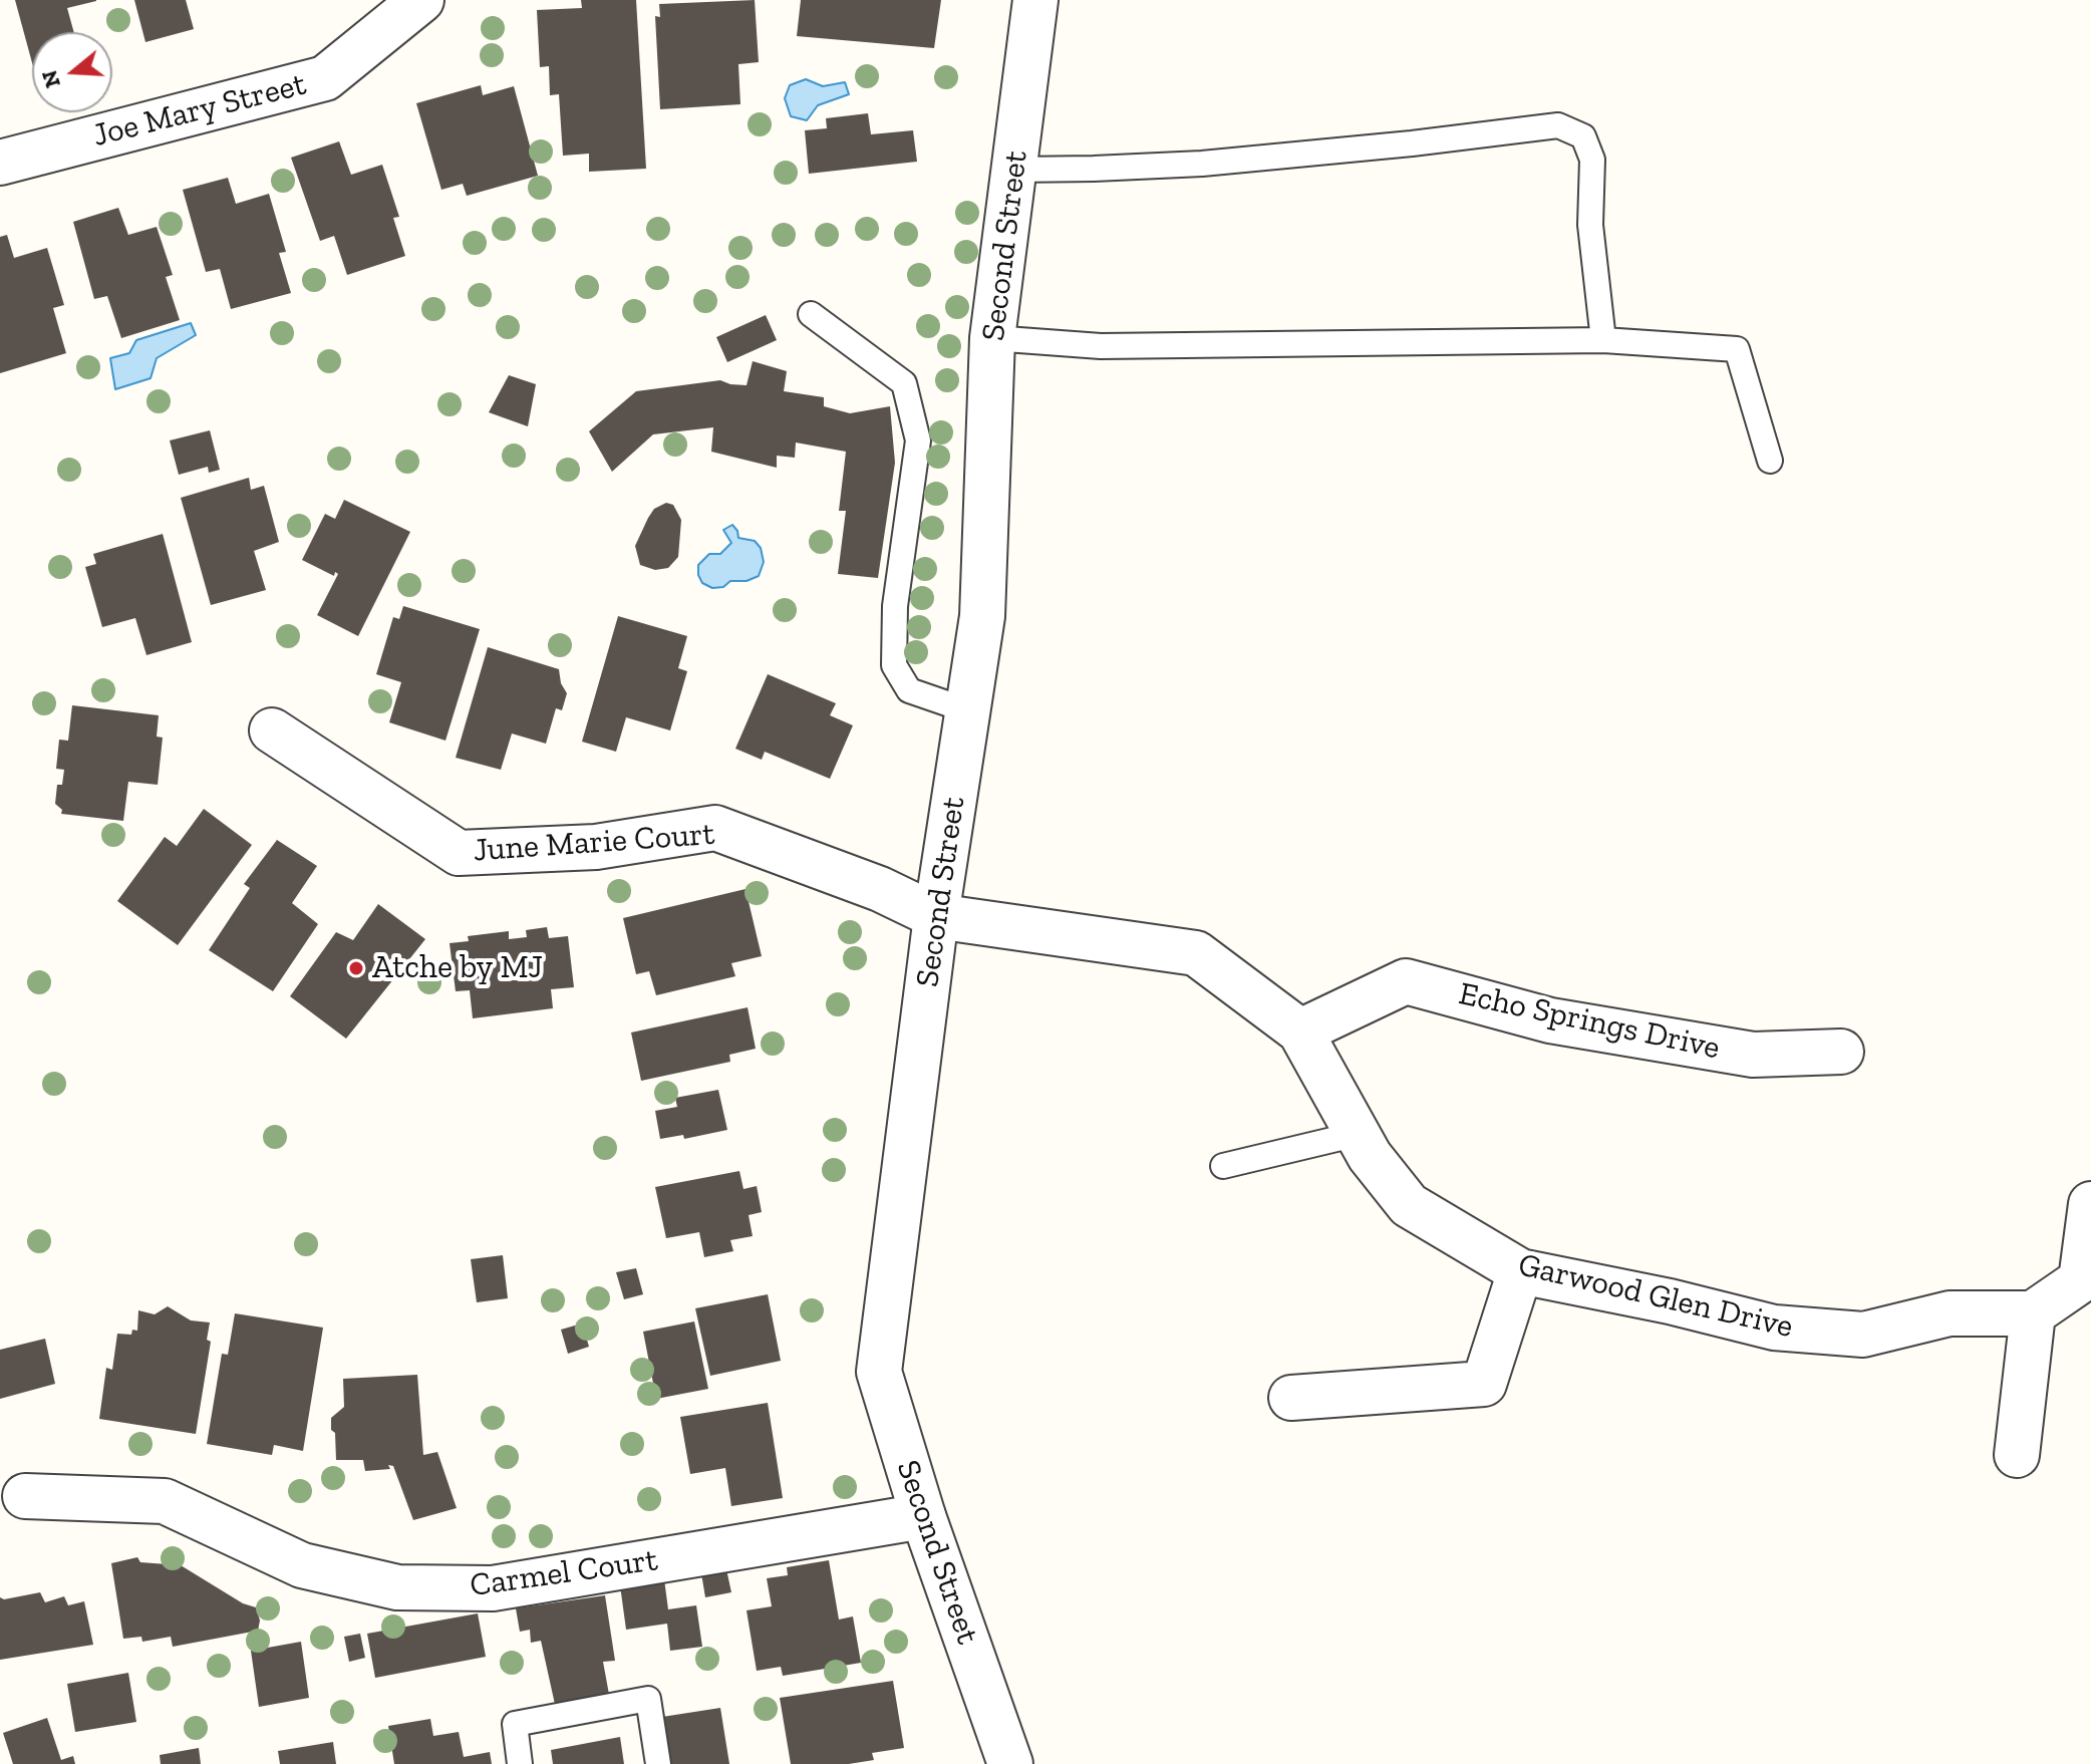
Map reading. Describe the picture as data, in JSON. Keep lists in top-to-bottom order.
{
  "streets": {
    "street": [
      "Joe Mary Street",
      "Second Street",
      "June Marie Court",
      "Echo Springs Drive",
      "Garwood Glen Drive",
      "Carmel Court"
    ]
  },
  "crossings": [
    ["Second Street", "June Marie Court"],
    ["Second Street", "Garwood Glen Drive"],
    ["Second Street", "Carmel Court"],
    ["June Marie Court", "Garwood Glen Drive"],
    ["Echo Springs Drive", "Garwood Glen Drive"]
  ],
  "places": ["Atche by MJ"],
  "north": "left"
}
